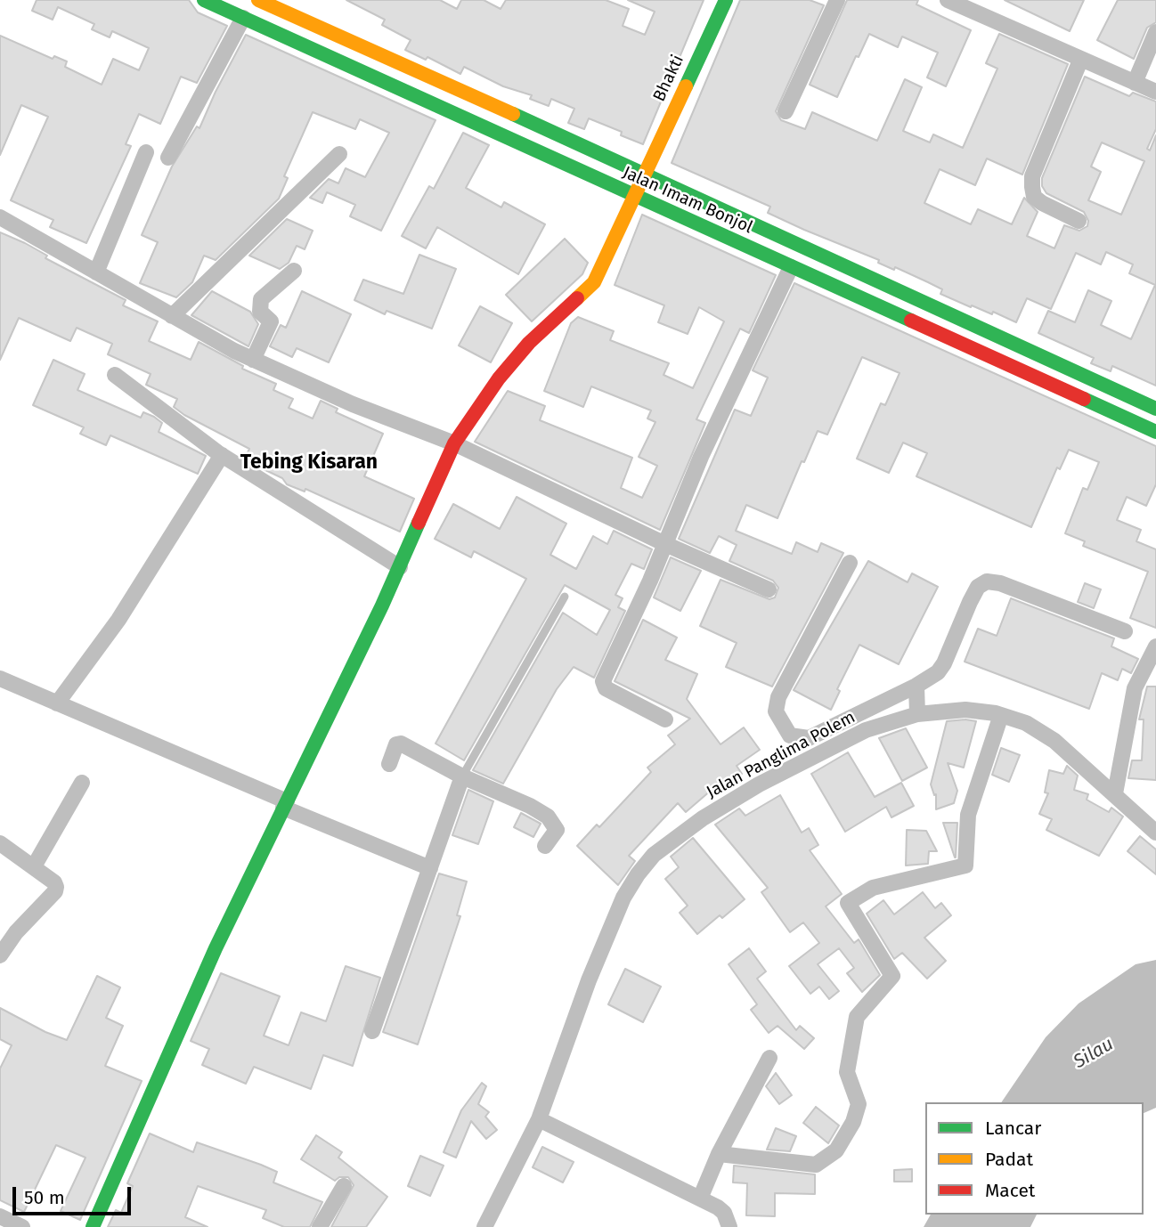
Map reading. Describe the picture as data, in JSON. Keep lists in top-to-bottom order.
{
  "streets": {
    "main road": ["Bhakti", "Jalan Imam Bonjol"],
    "street": ["Jalan Panglima Polem"]
  },
  "crossings": [
    ["Bhakti", "Jalan Imam Bonjol"]
  ],
  "districts": ["Tebing Kisaran"],
  "water": ["Silau"],
  "legend": ["Lancar", "Padat", "Macet"],
  "scale_bar": "50 m"
}
